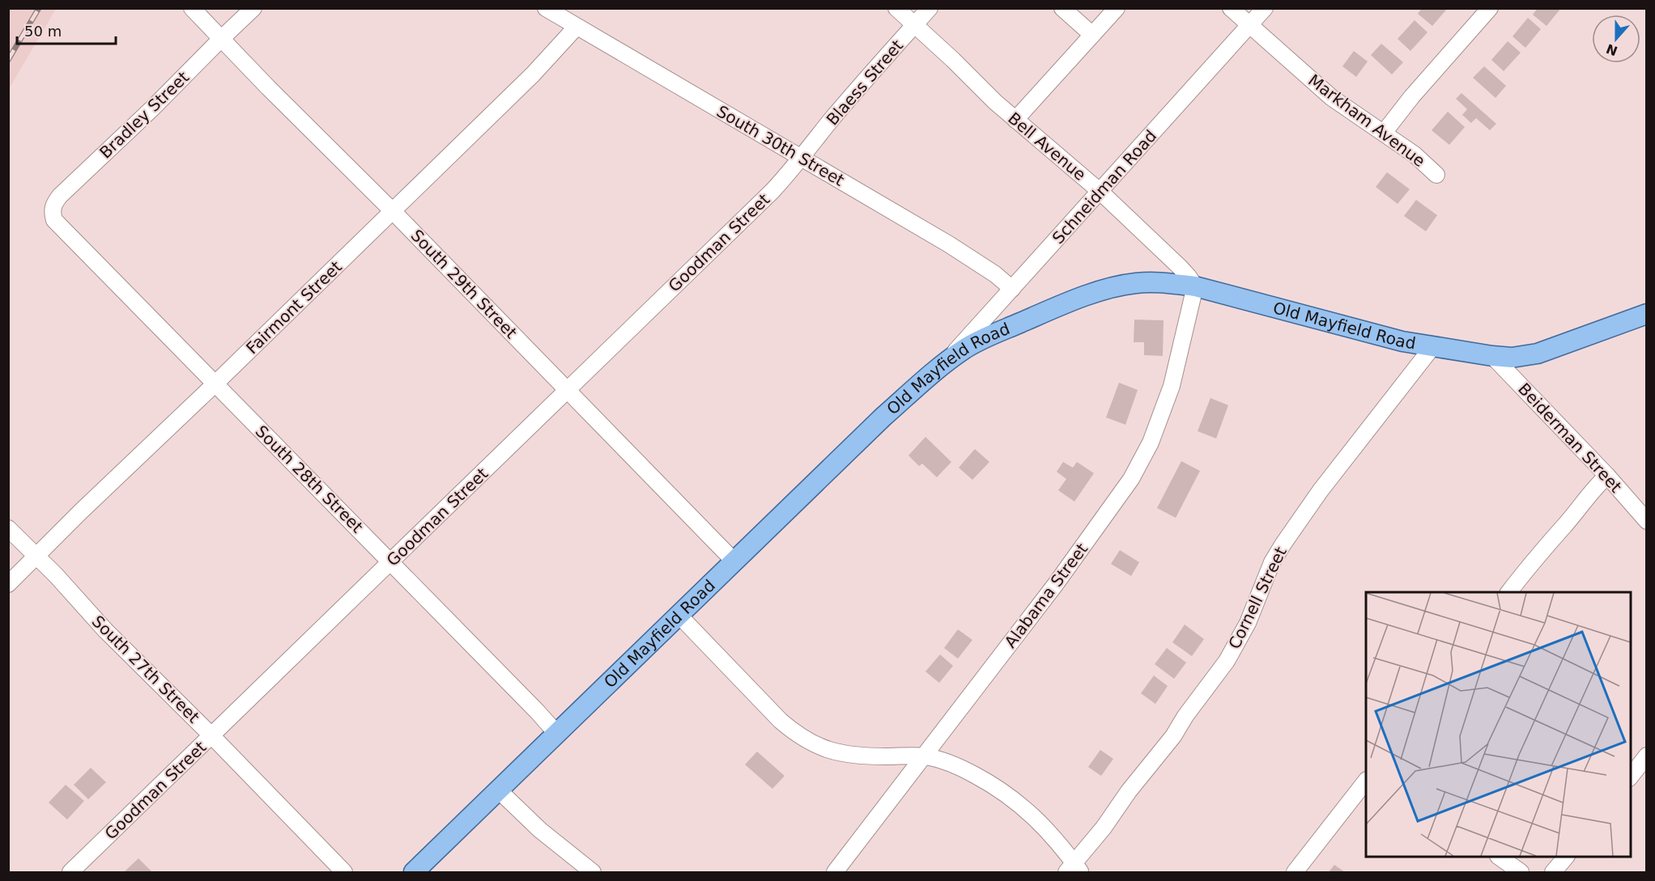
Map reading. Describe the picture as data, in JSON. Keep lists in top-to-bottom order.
{
  "streets": {
    "main road": ["Old Mayfield Road"],
    "street": [
      "Blaess Street",
      "Bradley Street",
      "Markham Avenue",
      "South 30th Street",
      "Bell Avenue",
      "Schneidman Road",
      "Goodman Street",
      "South 29th Street",
      "Fairmont Street",
      "Beiderman Street",
      "South 28th Street",
      "Alabama Street",
      "Cornell Street",
      "South 27th Street"
    ]
  },
  "crossings": [
    ["Blaess Street", "South 30th Street"],
    ["Blaess Street", "Bell Avenue"],
    ["Blaess Street", "Goodman Street"],
    ["Bradley Street", "South 29th Street"],
    ["Bradley Street", "South 28th Street"],
    ["Markham Avenue", "Schneidman Road"],
    ["South 30th Street", "Schneidman Road"],
    ["South 30th Street", "Goodman Street"],
    ["South 30th Street", "Fairmont Street"],
    ["Bell Avenue", "Schneidman Road"],
    ["Bell Avenue", "Old Mayfield Road"],
    ["Bell Avenue", "Alabama Street"],
    ["Schneidman Road", "Old Mayfield Road"],
    ["Goodman Street", "South 29th Street"],
    ["Goodman Street", "South 28th Street"],
    ["Goodman Street", "South 27th Street"],
    ["South 29th Street", "Fairmont Street"],
    ["South 29th Street", "Old Mayfield Road"],
    ["Fairmont Street", "South 28th Street"],
    ["Fairmont Street", "South 27th Street"],
    ["Old Mayfield Road", "Beiderman Street"],
    ["Old Mayfield Road", "South 28th Street"],
    ["Old Mayfield Road", "Alabama Street"],
    ["Old Mayfield Road", "Cornell Street"]
  ],
  "scale_bar": "50 m",
  "north": "bottom"
}
